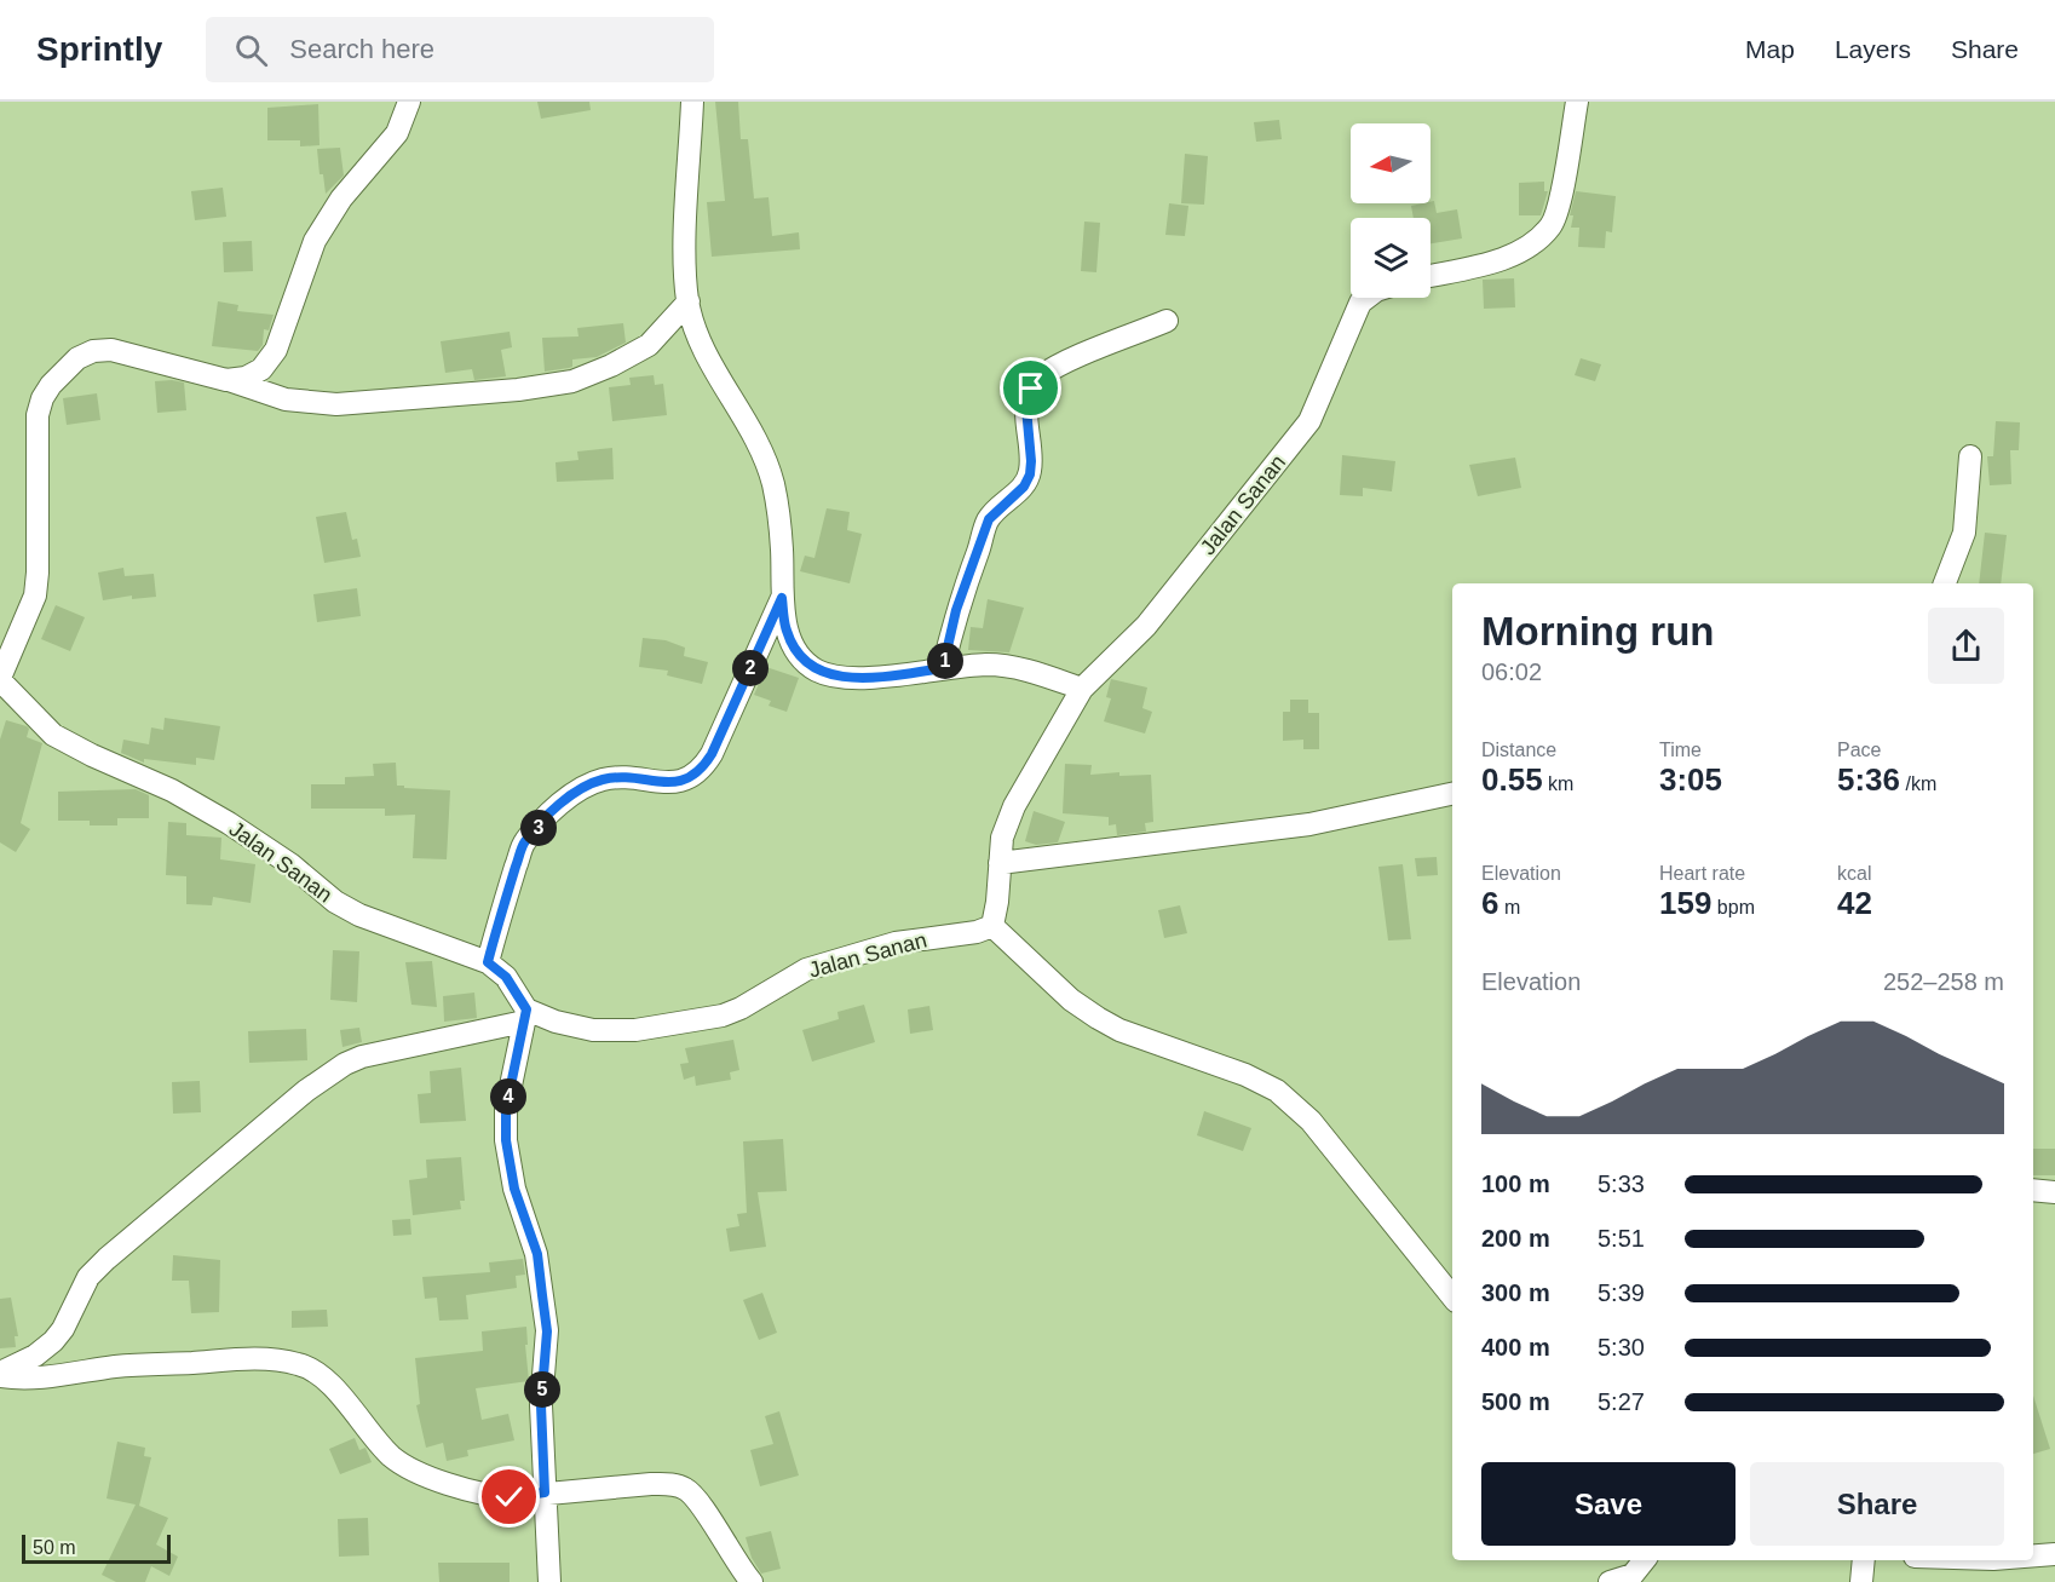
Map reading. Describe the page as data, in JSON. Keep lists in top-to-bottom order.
{
  "streets": {
    "street": ["Jalan Sanan"]
  },
  "scale_bar": "50 m",
  "north": "left",
  "page": {
    "header": "Sprintly",
    "search": "Search here",
    "nav": ["Map", "Layers", "Share"],
    "heading": ["Morning run", "06:02"],
    "pins": [
      "1",
      "2",
      "3",
      "4",
      "5"
    ],
    "stats": [
      ["Distance", "0.55 km"],
      ["Time", "3:05"],
      ["Pace", "5:36 /km"],
      ["Elevation", "6 m"],
      ["Heart rate", "159 bpm"],
      ["kcal", "42"]
    ],
    "chart": ["Elevation", "252–258 m"],
    "list": [
      {
        "name": "100 m",
        "note": "5:33"
      },
      {
        "name": "200 m",
        "note": "5:51"
      },
      {
        "name": "300 m",
        "note": "5:39"
      },
      {
        "name": "400 m",
        "note": "5:30"
      },
      {
        "name": "500 m",
        "note": "5:27"
      }
    ],
    "buttons": ["Save", "Share"],
    "scale": "50 m"
  }
}
